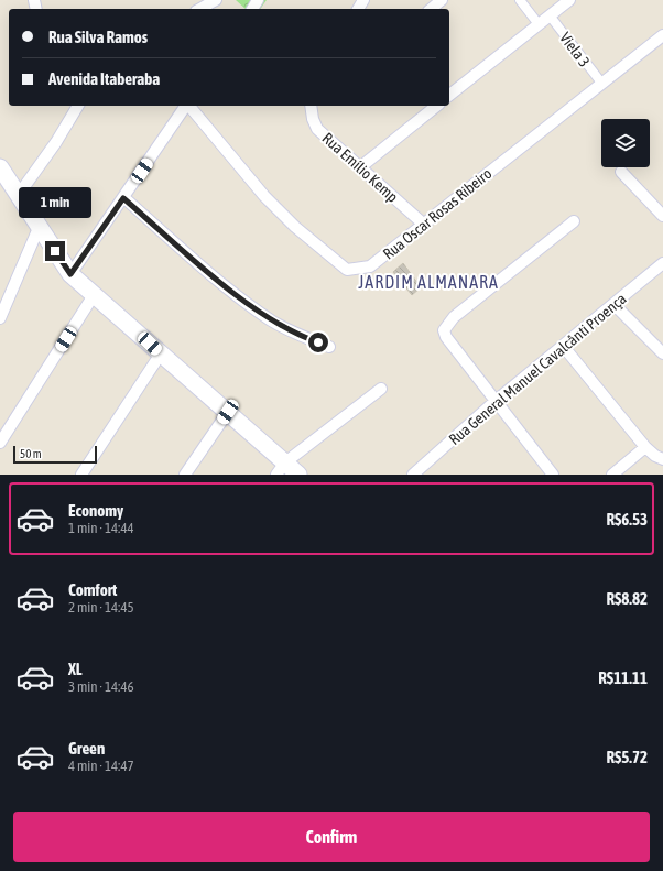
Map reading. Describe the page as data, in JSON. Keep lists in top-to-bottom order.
{
  "streets": {
    "street": [
      "Viela 3",
      "Rua Emílio Kemp",
      "Rua Oscar Rosas Ribeiro",
      "Rua General Manuel Cavalcânti Proença"
    ]
  },
  "crossings": [
    ["Viela 3", "Rua Oscar Rosas Ribeiro"],
    ["Rua Emílio Kemp", "Rua Oscar Rosas Ribeiro"]
  ],
  "districts": ["JARDIM ALMANARA"],
  "scale_bar": "50 m",
  "page": {
    "banner": ["Rua Silva Ramos", "Avenida Itaberaba"],
    "bubble": "1 min",
    "scale": "50 m",
    "list": [
      {
        "name": "Economy",
        "note": "1 min · 14:44",
        "value": "R$6.53"
      },
      {
        "name": "Comfort",
        "note": "2 min · 14:45",
        "value": "R$8.82"
      },
      {
        "name": "XL",
        "note": "3 min · 14:46",
        "value": "R$11.11"
      },
      {
        "name": "Green",
        "note": "4 min · 14:47",
        "value": "R$5.72"
      }
    ],
    "buttons": "Confirm"
  }
}
